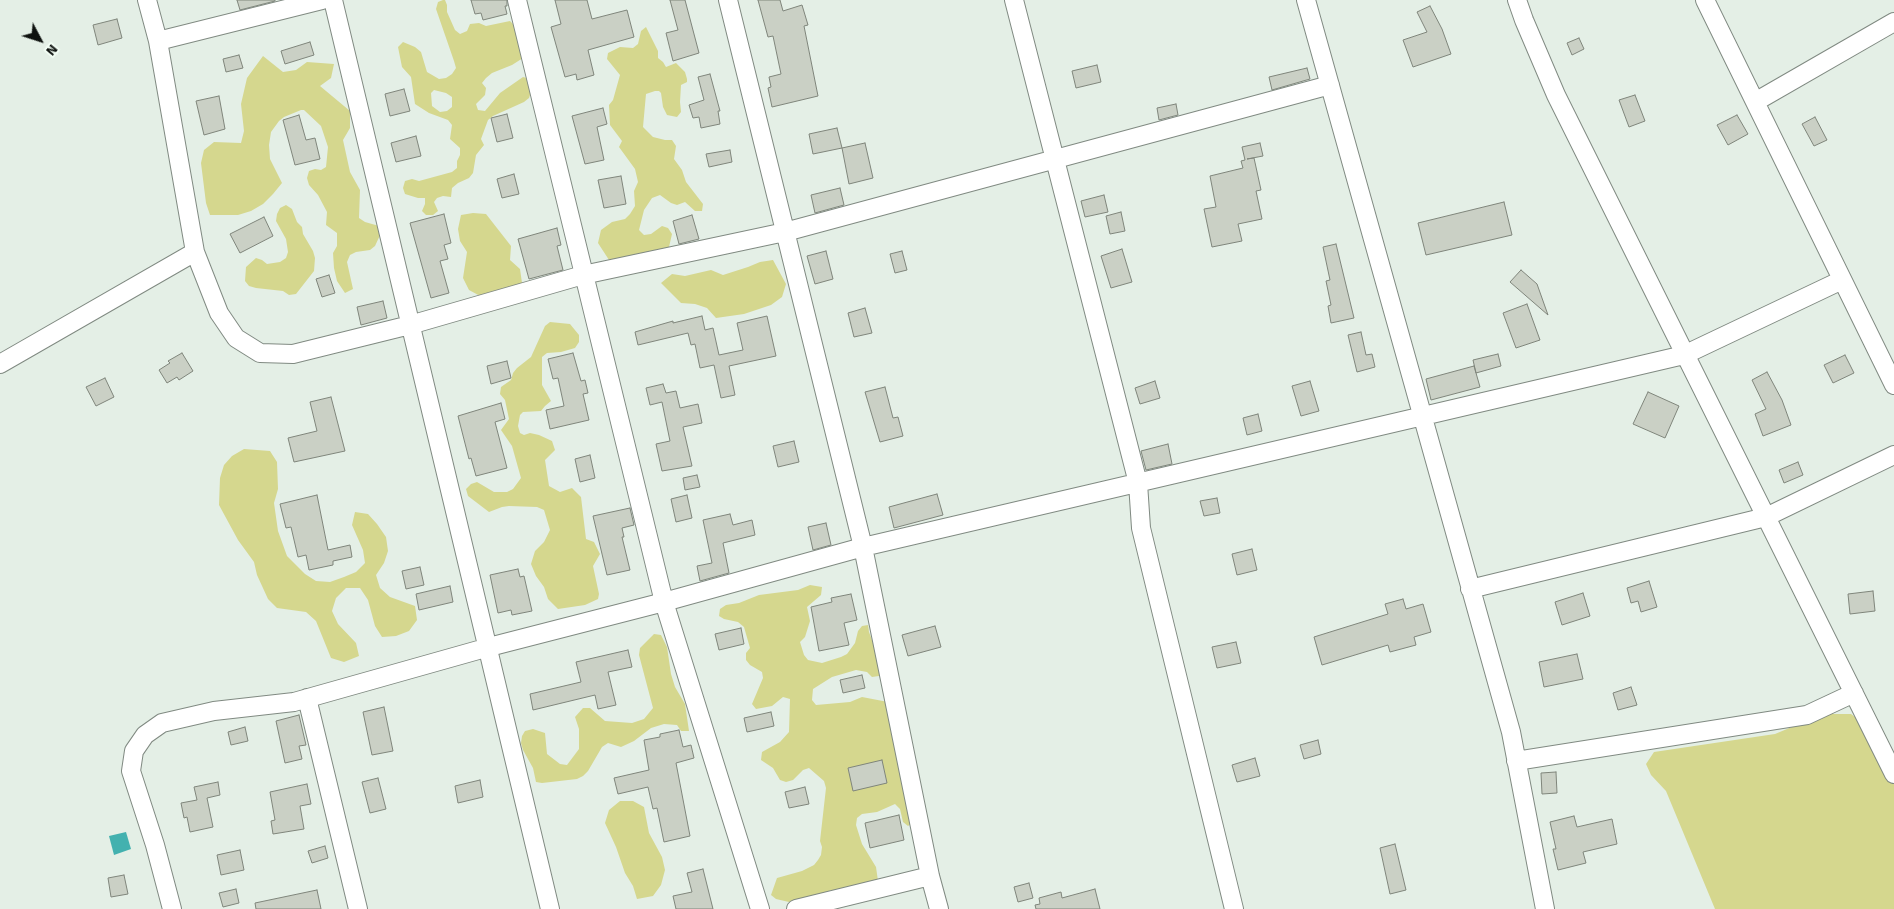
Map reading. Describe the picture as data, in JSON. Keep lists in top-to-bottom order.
{
  "north": "bottom right"
}
